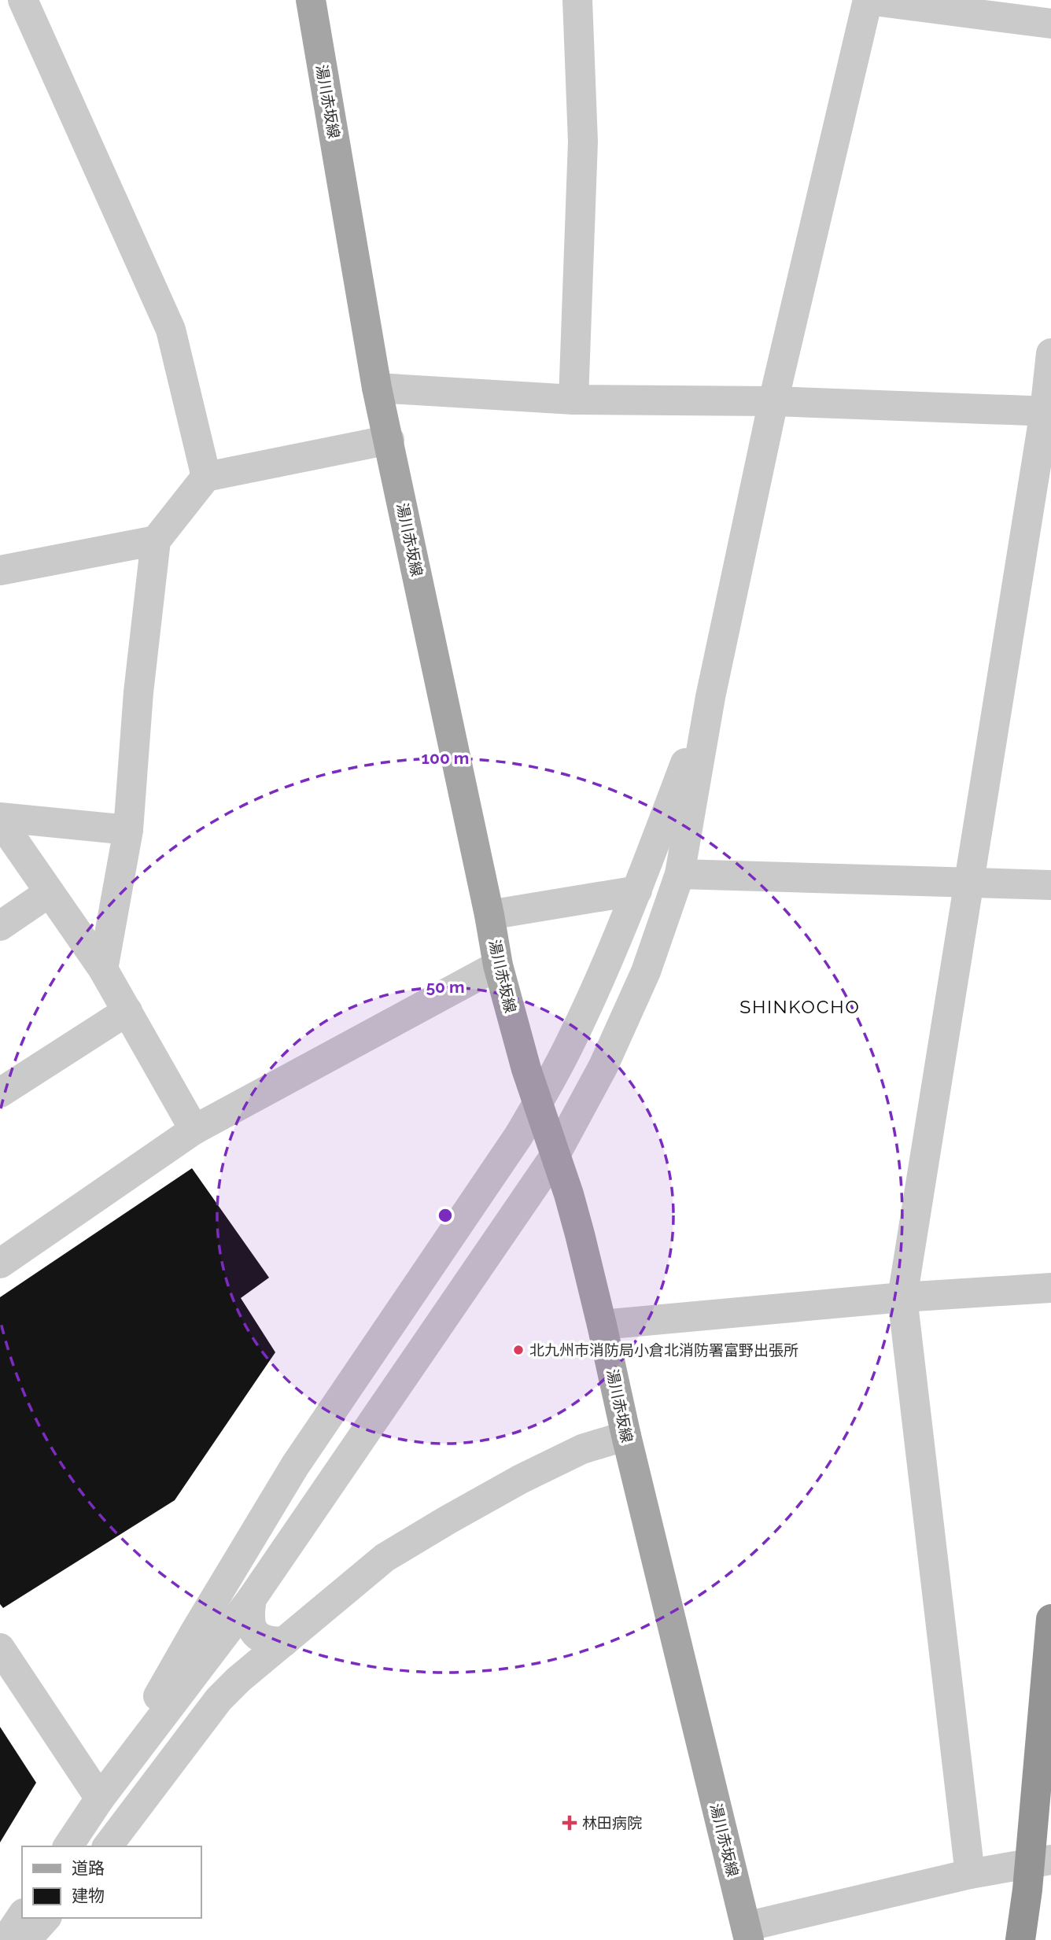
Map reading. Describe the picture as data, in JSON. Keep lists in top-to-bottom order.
{
  "streets": {
    "main road": ["湯川赤坂線"]
  },
  "districts": ["SHINKOCHO"],
  "places": {
    "other": ["北九州市消防局小倉北消防署富野出張所"],
    "health": ["林田病院"]
  },
  "legend": ["道路", "建物"],
  "rings": ["100 m", "50 m"]
}
